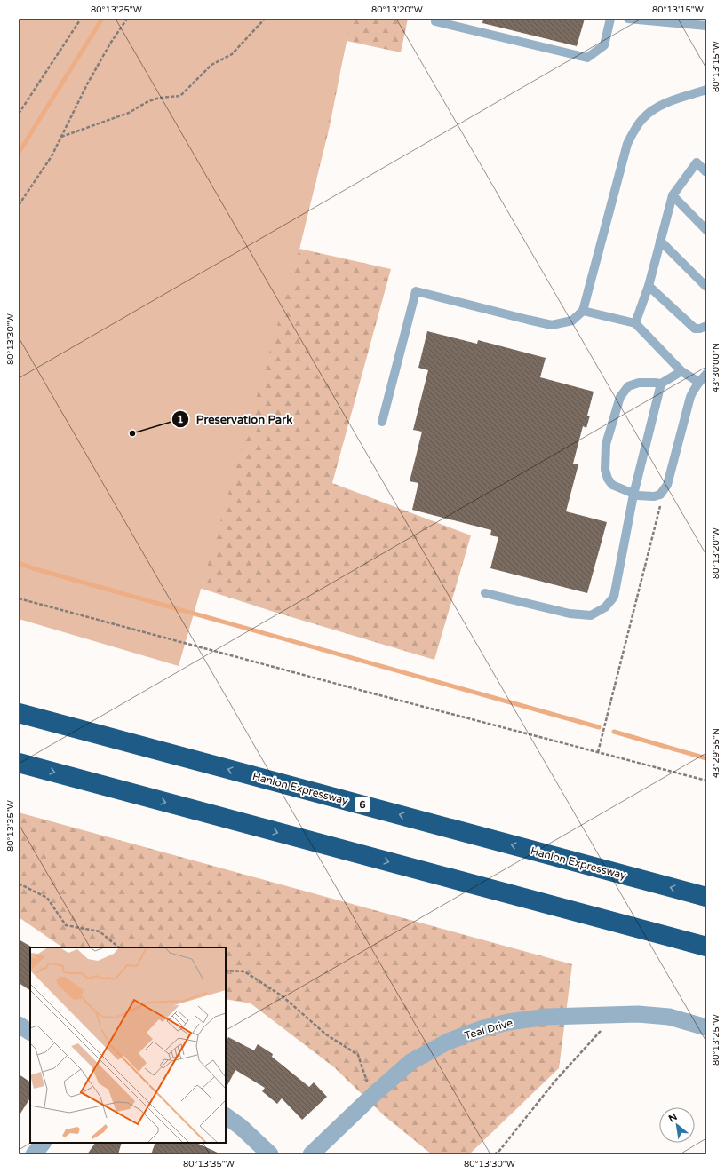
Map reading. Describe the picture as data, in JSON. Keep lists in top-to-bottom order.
{
  "streets": {
    "highway": ["Hanlon Expressway", "6"],
    "street": ["Teal Drive"]
  },
  "places": ["Preservation Park"],
  "north": "top left",
  "coordinates": [
    "80°13'25\"W",
    "80°13'20\"W",
    "80°13'15\"W",
    "80°13'30\"W",
    "43°30'00\"N",
    "43°29'55\"N",
    "80°13'35\"W"
  ]
}
